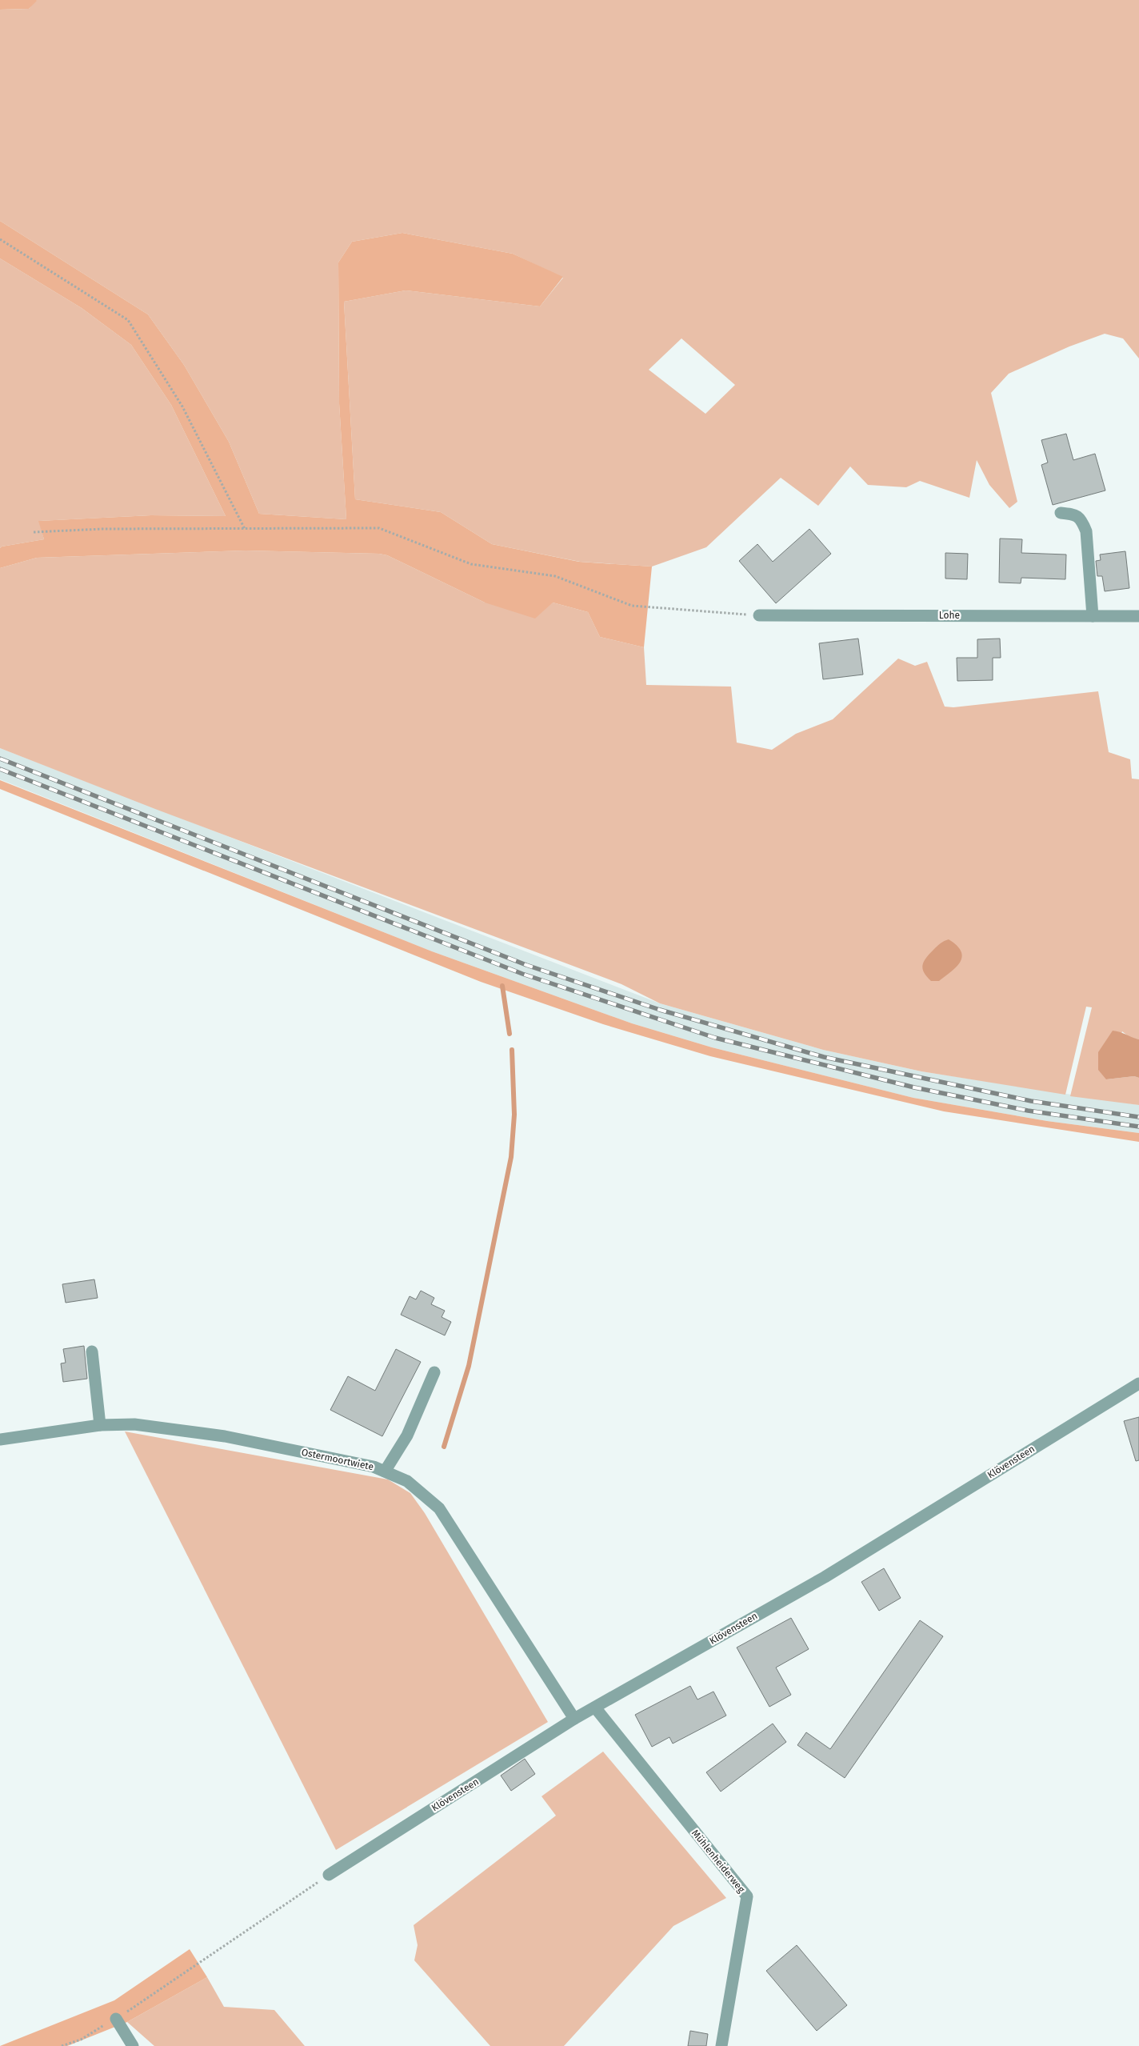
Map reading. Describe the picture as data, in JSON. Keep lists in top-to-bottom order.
{
  "streets": {
    "street": [
      "Lohe",
      "Ostermoortwiete",
      "Klövensteen",
      "Mühlenheiderweg"
    ]
  },
  "crossings": [
    ["Ostermoortwiete", "Klövensteen"],
    ["Klövensteen", "Mühlenheiderweg"]
  ]
}
